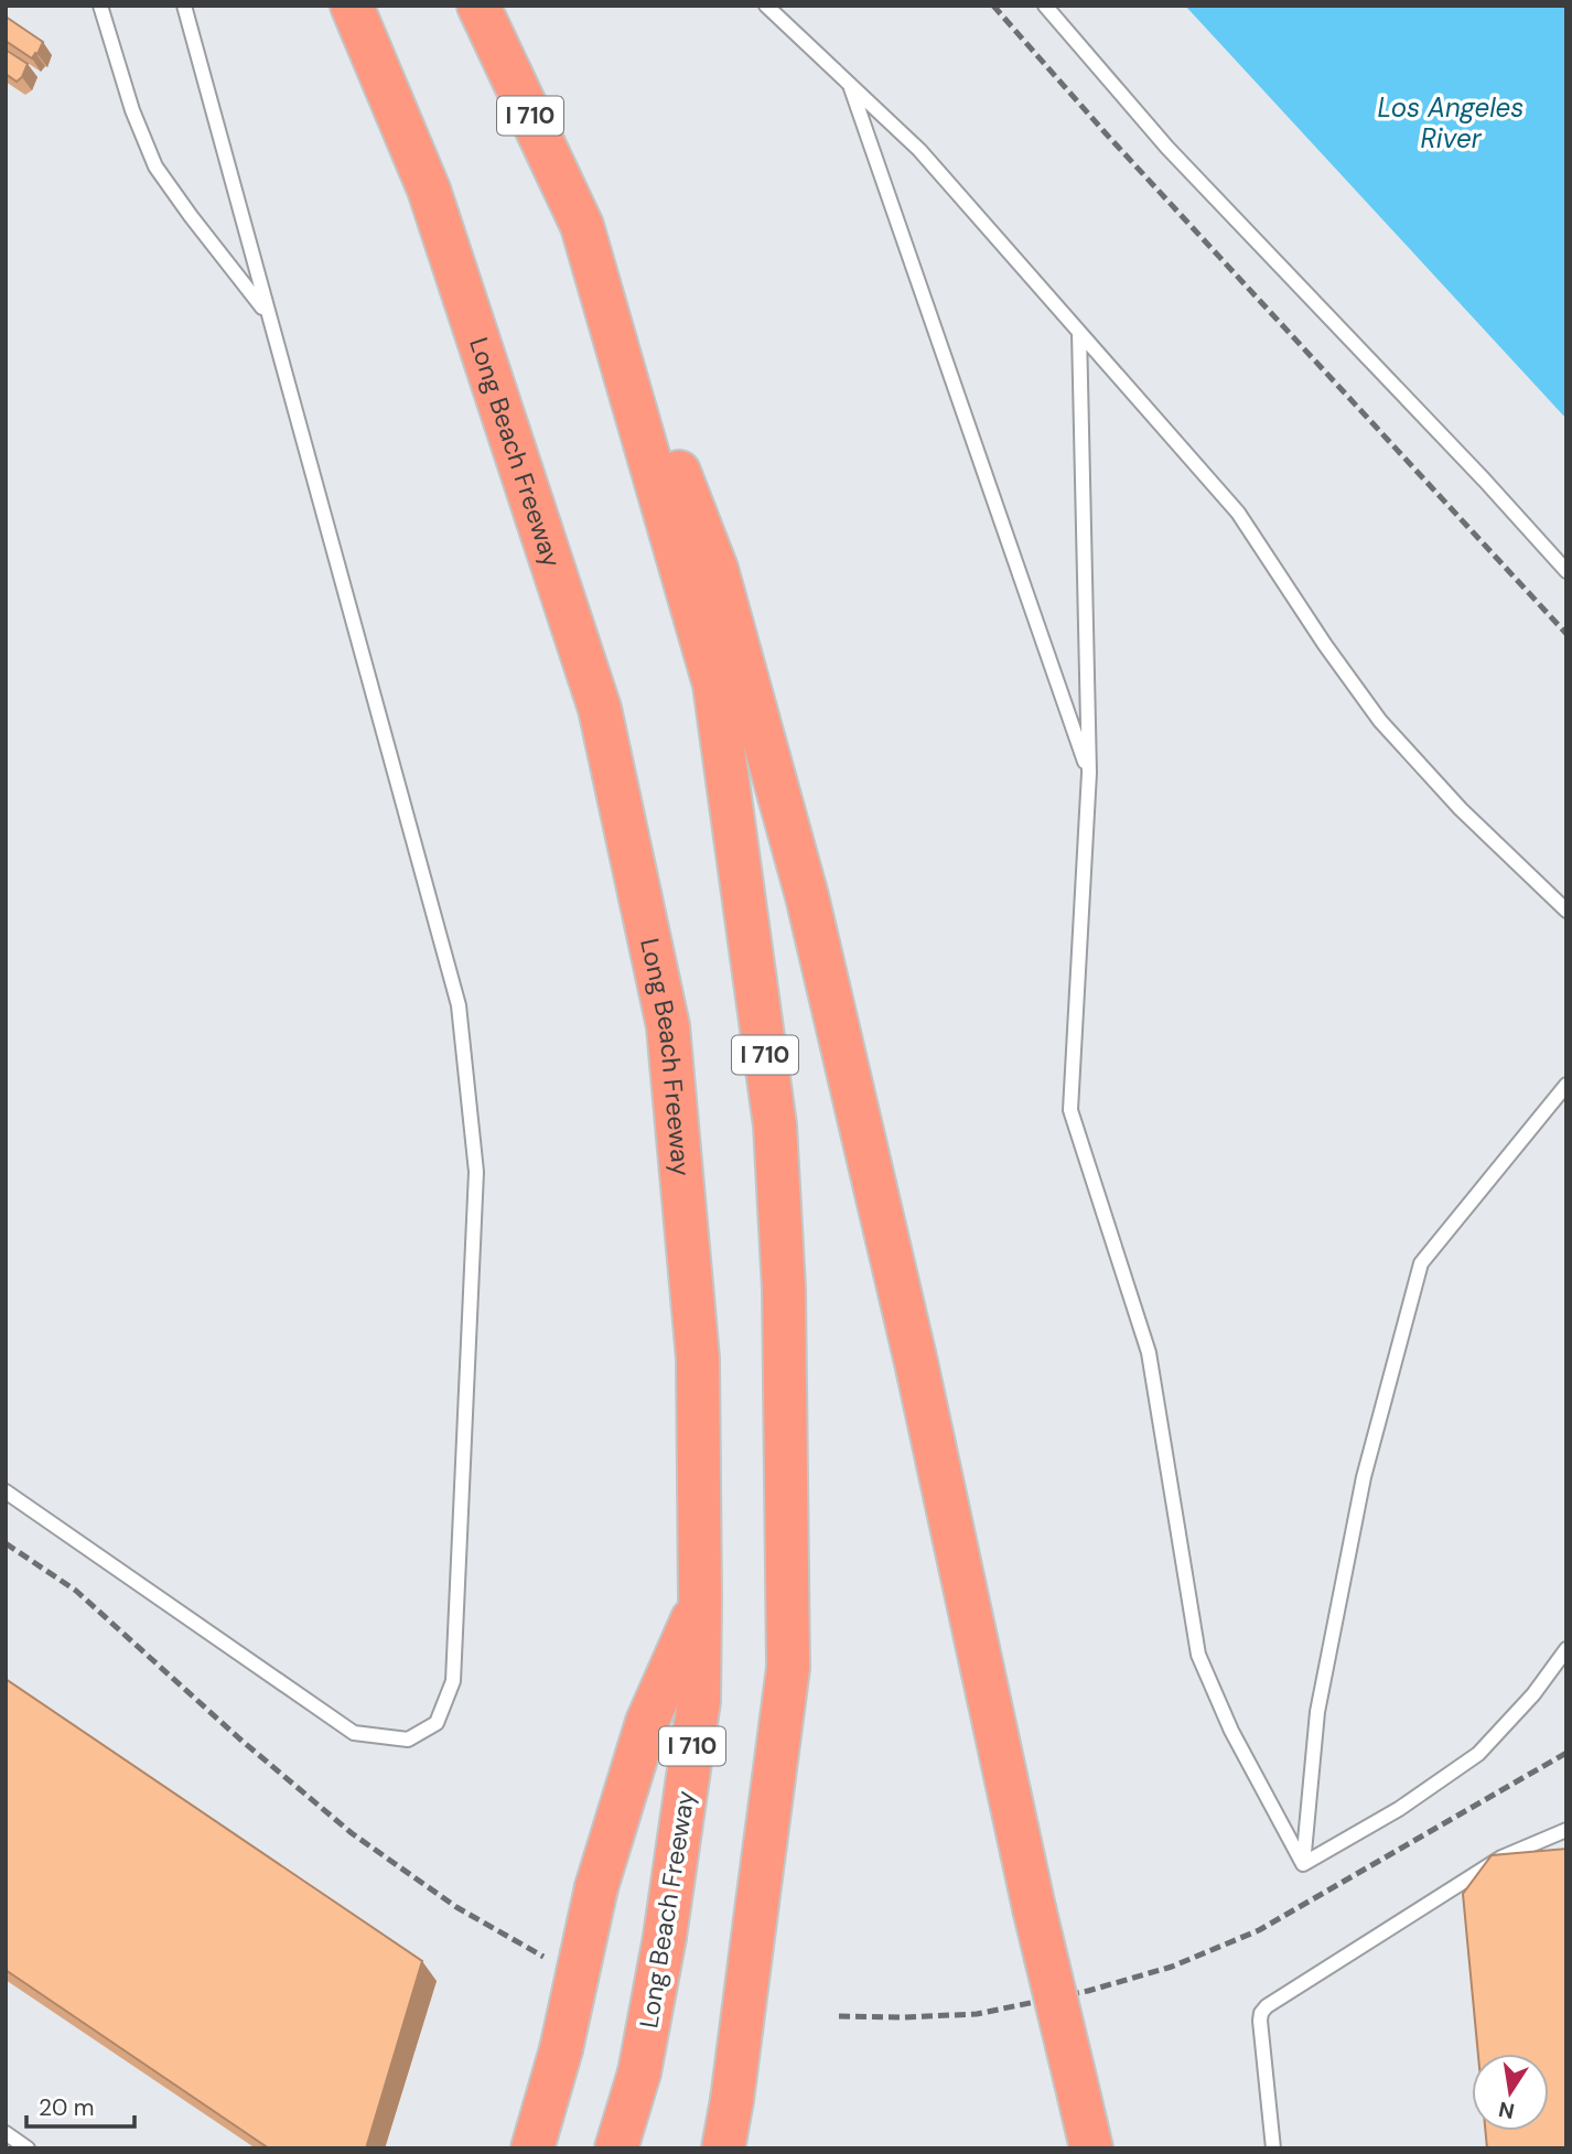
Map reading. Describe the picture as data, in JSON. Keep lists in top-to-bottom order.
{
  "streets": {
    "highway": ["I 710", "Long Beach Freeway"]
  },
  "water": ["Los Angeles River"],
  "scale_bar": "20 m",
  "north": "bottom"
}
